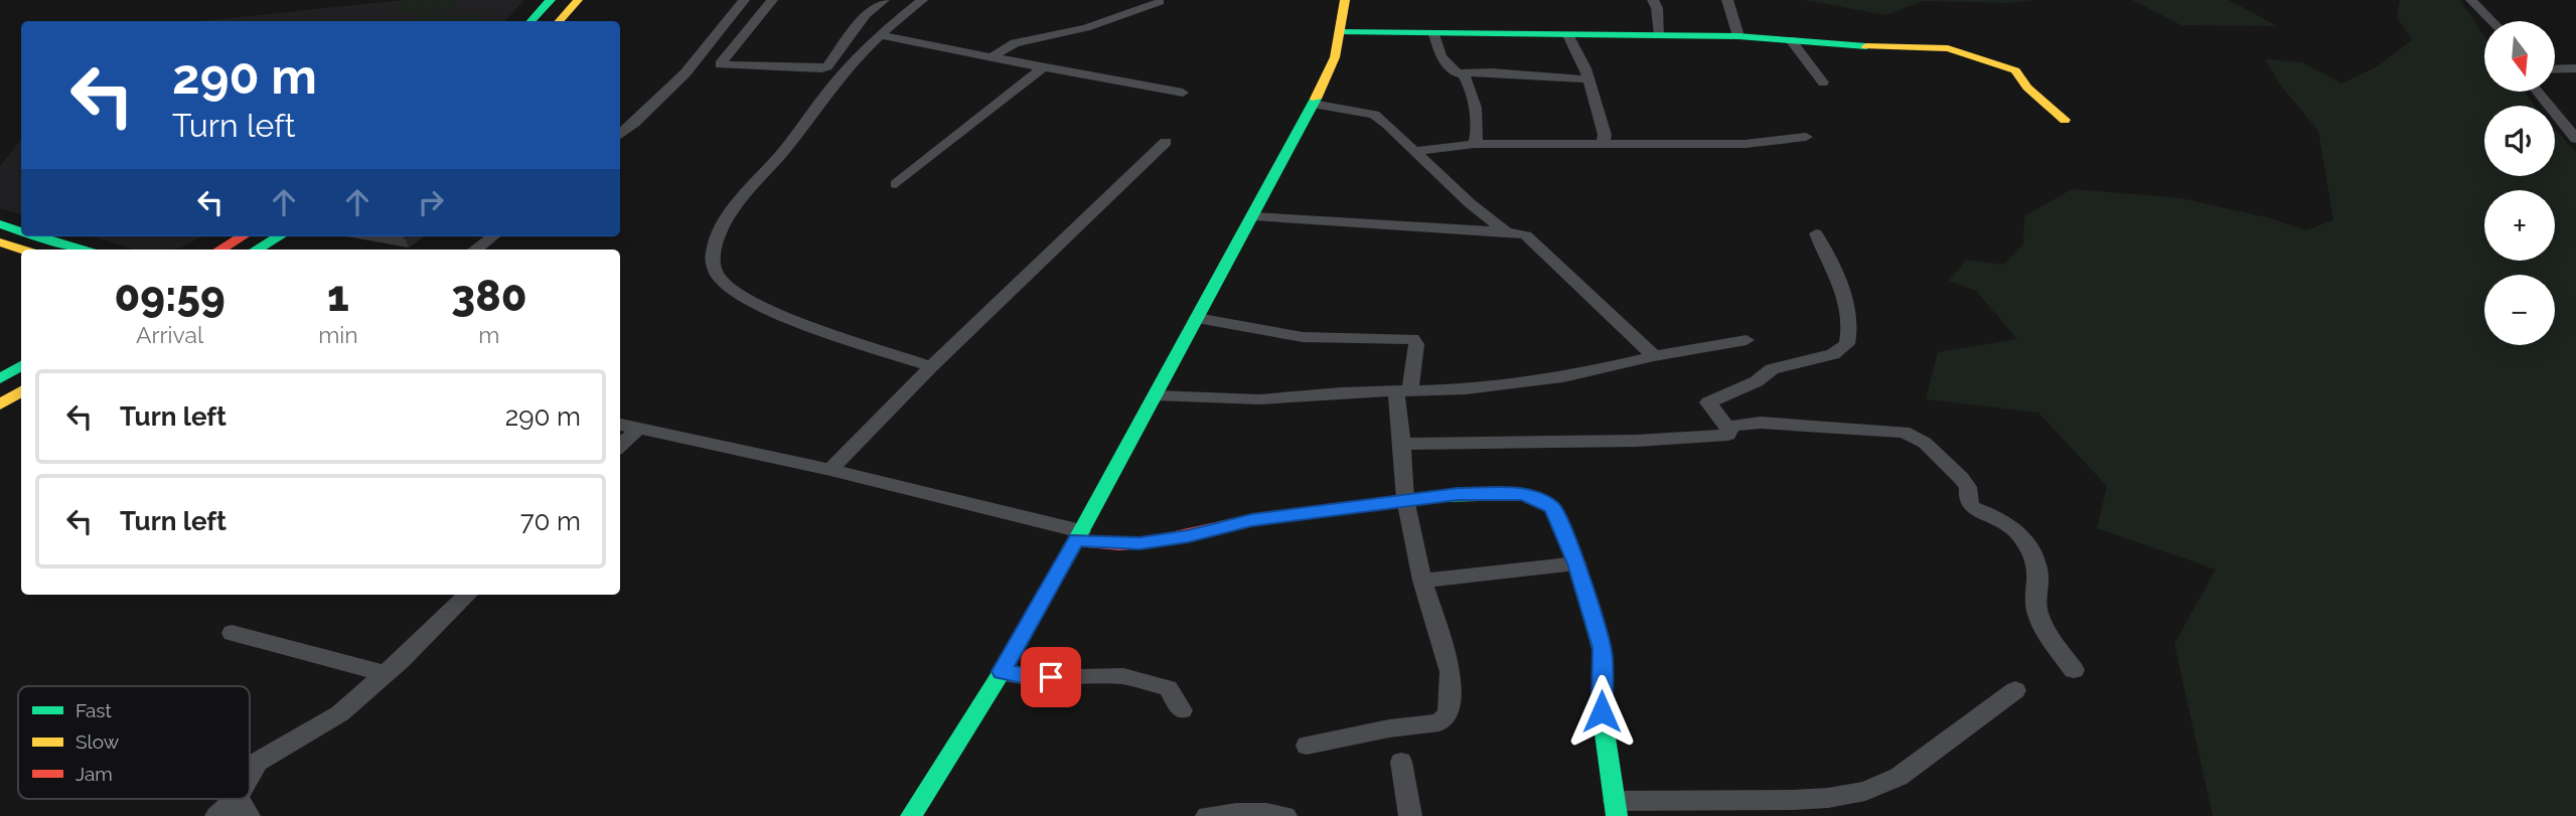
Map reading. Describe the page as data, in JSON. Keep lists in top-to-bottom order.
{
  "legend": ["Fast", "Slow", "Jam"],
  "north": "bottom",
  "page": {
    "map_buttons": ["+", "−"],
    "turn": ["290 m", "Turn left"],
    "eta": [
      "09:59",
      "Arrival",
      "1",
      "min",
      "380",
      "m"
    ],
    "list": [
      {
        "name": "Turn left",
        "value": "290 m"
      },
      {
        "name": "Turn left",
        "value": "70 m"
      }
    ]
  }
}
